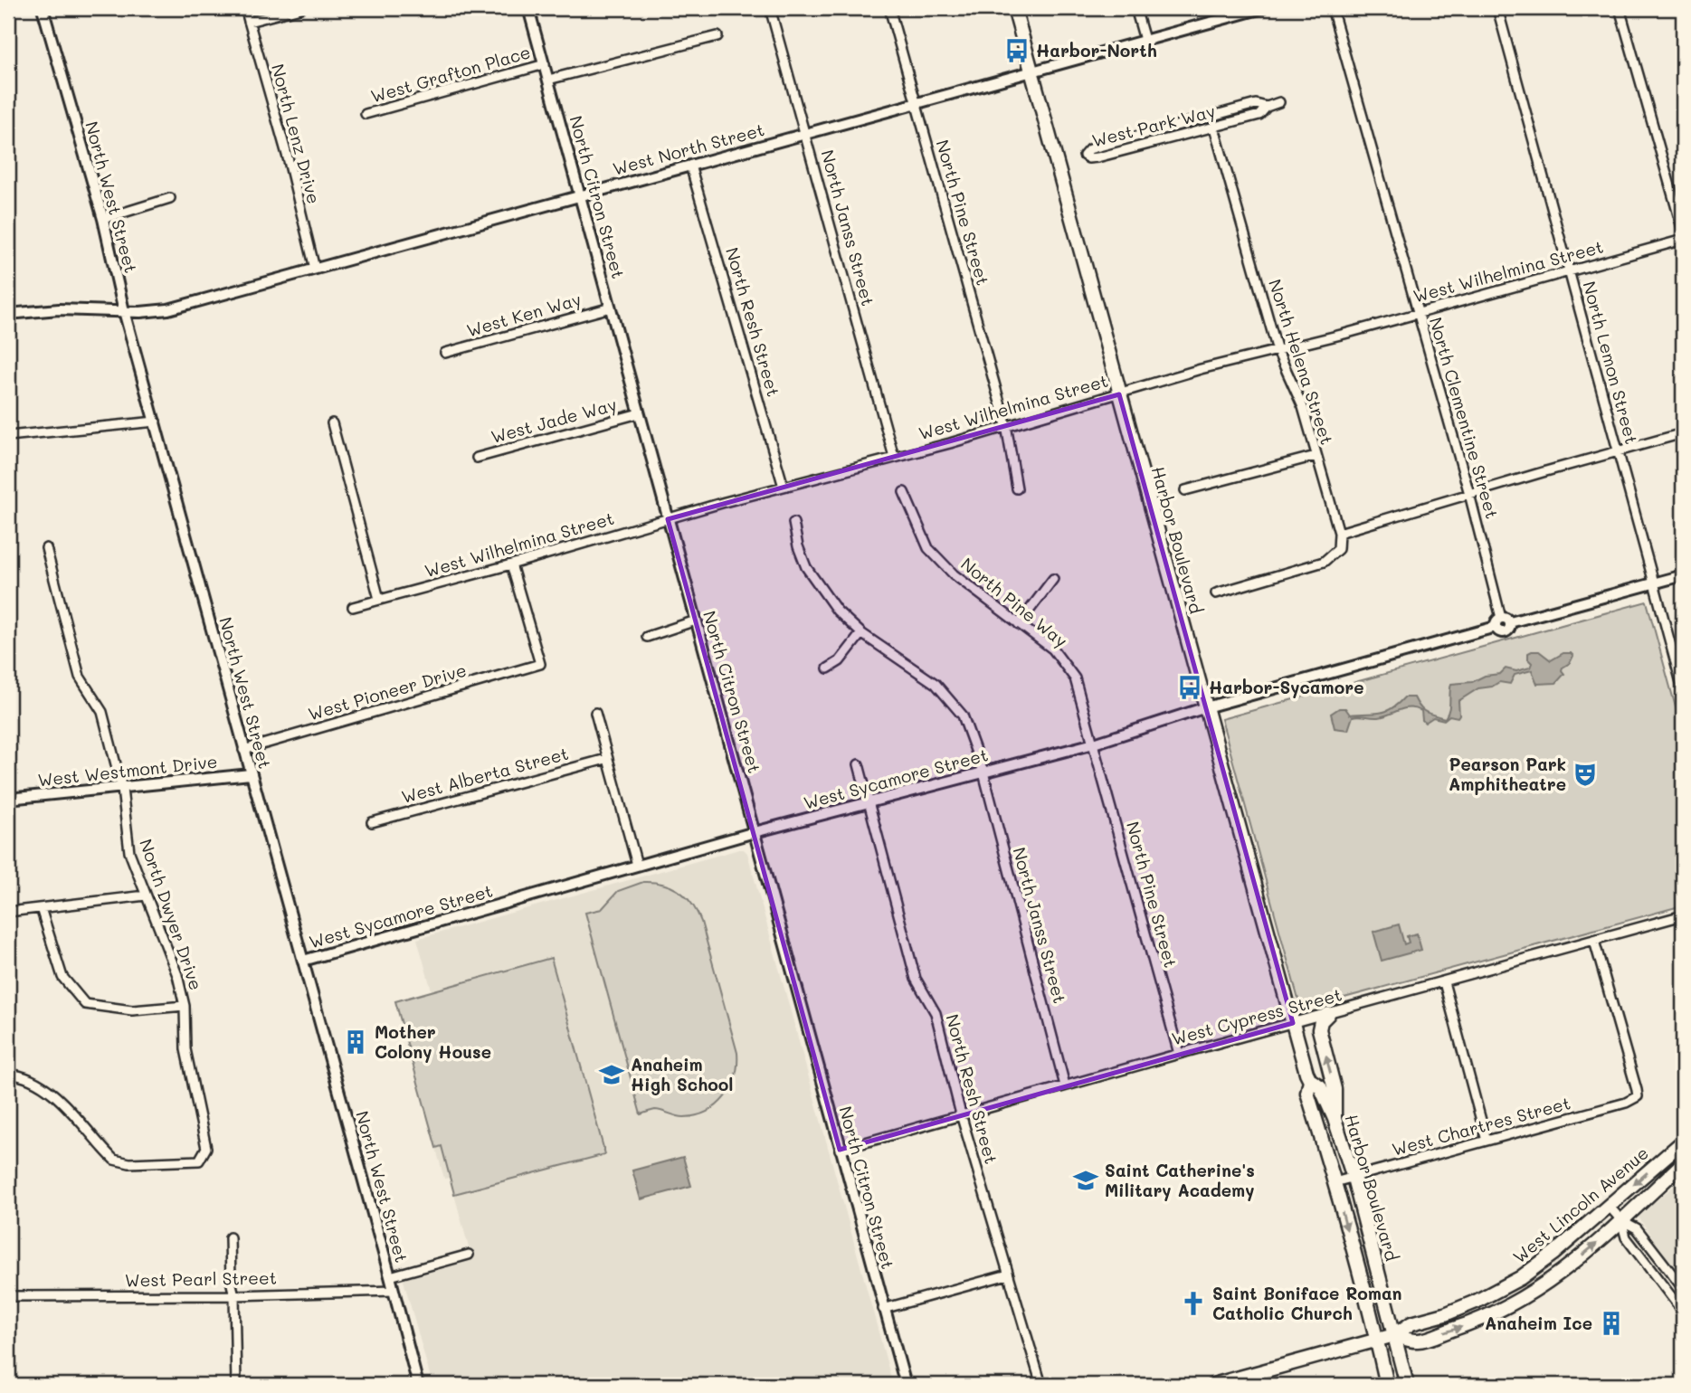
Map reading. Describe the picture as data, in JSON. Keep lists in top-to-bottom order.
{
  "streets": {
    "main road": ["Harbor Boulevard", "West Lincoln Avenue"],
    "street": [
      "West Grafton Place",
      "West Park Way",
      "North Lenz Drive",
      "West North Street",
      "North West Street",
      "North Citron Street",
      "North Pine Street",
      "North Janss Street",
      "West Wilhelmina Street",
      "West Ken Way",
      "North Resh Street",
      "North Helena Street",
      "North Lemon Street",
      "North Clementine Street",
      "West Jade Way",
      "North Pine Way",
      "West Pioneer Drive",
      "West Westmont Drive",
      "West Alberta Street",
      "West Sycamore Street",
      "North Dwyer Drive",
      "West Cypress Street",
      "West Chartres Street",
      "West Pearl Street"
    ]
  },
  "crossings": [
    ["West Grafton Place", "North Citron Street"],
    ["West Park Way", "North Helena Street"],
    ["North Lenz Drive", "West North Street"],
    ["West North Street", "North West Street"],
    ["West North Street", "North Citron Street"],
    ["West North Street", "North Pine Street"],
    ["West North Street", "North Janss Street"],
    ["West North Street", "North Resh Street"],
    ["West North Street", "Harbor Boulevard"],
    ["North West Street", "West Pioneer Drive"],
    ["North West Street", "West Westmont Drive"],
    ["North West Street", "West Sycamore Street"],
    ["North West Street", "West Pearl Street"],
    ["North Citron Street", "West Wilhelmina Street"],
    ["North Citron Street", "West Ken Way"],
    ["North Citron Street", "West Jade Way"],
    ["North Citron Street", "West Sycamore Street"],
    ["North Citron Street", "West Cypress Street"],
    ["North Pine Street", "West Wilhelmina Street"],
    ["North Pine Street", "North Pine Way"],
    ["North Pine Street", "West Sycamore Street"],
    ["North Pine Street", "West Cypress Street"],
    ["North Janss Street", "West Wilhelmina Street"],
    ["North Janss Street", "West Sycamore Street"],
    ["North Janss Street", "West Cypress Street"],
    ["West Wilhelmina Street", "North Resh Street"],
    ["West Wilhelmina Street", "North Helena Street"],
    ["West Wilhelmina Street", "North Lemon Street"],
    ["West Wilhelmina Street", "North Clementine Street"],
    ["West Wilhelmina Street", "Harbor Boulevard"],
    ["West Wilhelmina Street", "West Pioneer Drive"],
    ["North Resh Street", "West Sycamore Street"],
    ["North Resh Street", "West Cypress Street"],
    ["North Lemon Street", "West Sycamore Street"],
    ["North Clementine Street", "West Sycamore Street"],
    ["Harbor Boulevard", "West Sycamore Street"],
    ["Harbor Boulevard", "West Cypress Street"],
    ["Harbor Boulevard", "West Chartres Street"],
    ["Harbor Boulevard", "West Lincoln Avenue"],
    ["North Pine Way", "West Sycamore Street"],
    ["West Westmont Drive", "North Dwyer Drive"],
    ["West Cypress Street", "West Chartres Street"]
  ],
  "places": {
    "bus stop": ["Harbor-North", "Harbor-Sycamore"],
    "theatre": ["Pearson Park Amphitheatre"],
    "building": ["Mother Colony House", "Anaheim Ice"],
    "school or university": ["Anaheim High School", "Saint Catherine's Military Academy"],
    "church": ["Saint Boniface Roman Catholic Church"]
  }
}
